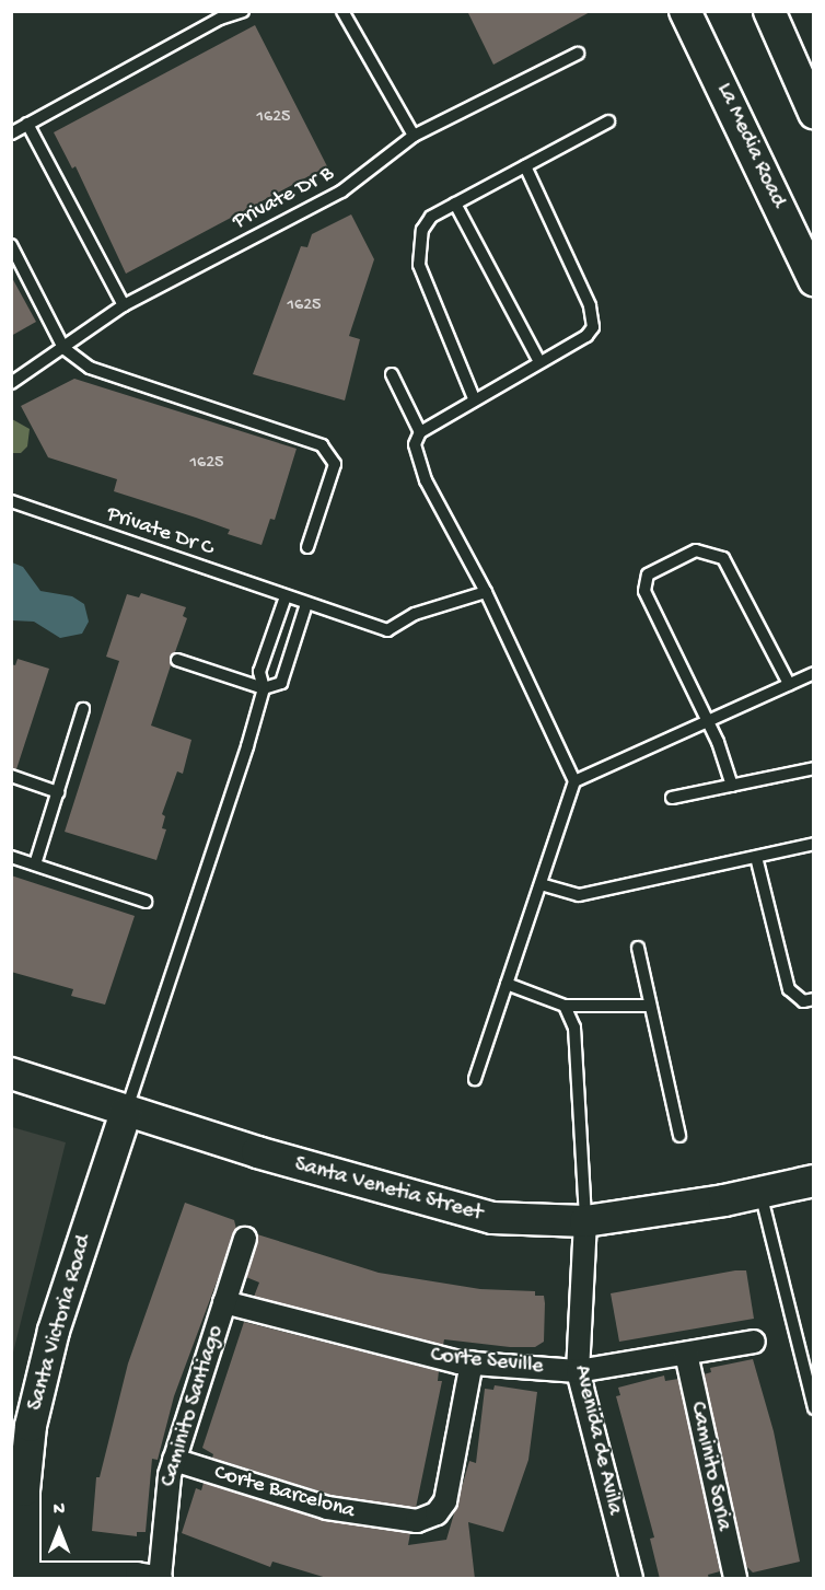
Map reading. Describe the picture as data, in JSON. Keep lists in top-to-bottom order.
{
  "streets": {
    "street": [
      "La Media Road",
      "Santa Venetia Street",
      "Santa Victoria Road",
      "Corte Seville",
      "Caminito Santiago",
      "Avenida de Avila",
      "Caminito Soria",
      "Corte Barcelona"
    ],
    "lane": ["Private Dr B", "Private Dr C"]
  },
  "crossings": [
    ["Santa Venetia Street", "Santa Victoria Road"],
    ["Santa Venetia Street", "Avenida de Avila"],
    ["Corte Seville", "Caminito Santiago"],
    ["Corte Seville", "Avenida de Avila"],
    ["Corte Seville", "Caminito Soria"],
    ["Corte Seville", "Corte Barcelona"],
    ["Caminito Santiago", "Corte Barcelona"]
  ],
  "house_numbers": ["1625", "1625", "1625"],
  "north": "top"
}
